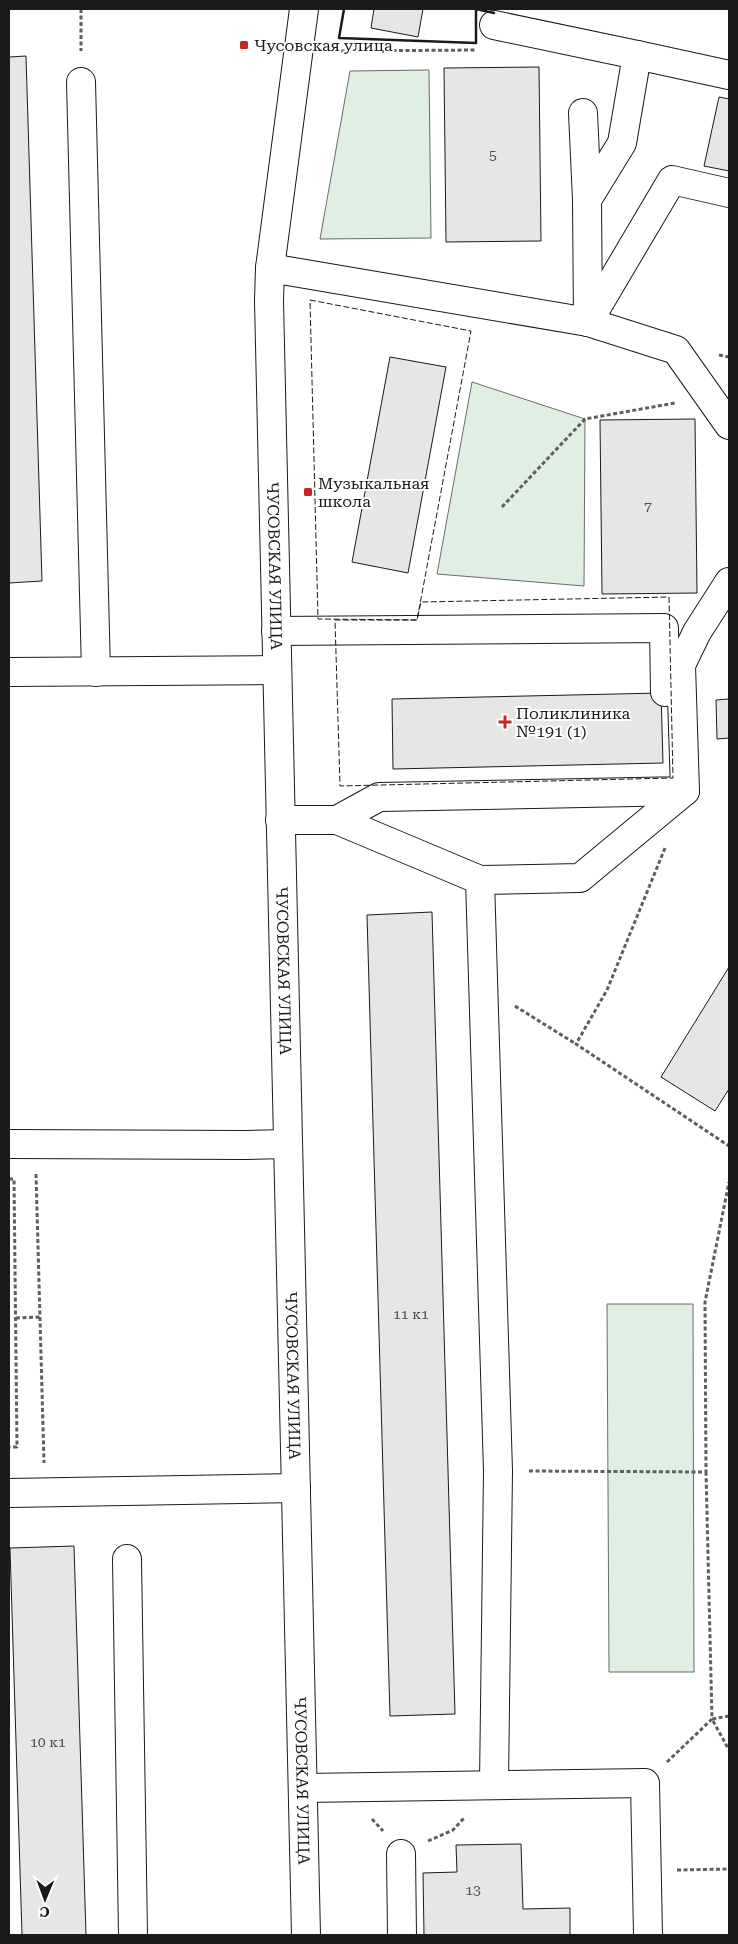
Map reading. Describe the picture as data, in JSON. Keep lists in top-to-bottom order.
{
  "streets": {
    "street": ["ЧУСОВСКАЯ УЛИЦА"]
  },
  "places": {
    "transit": ["Чусовская улица", "Музыкальная школа"],
    "health": ["Поликлиника №191 (1)"]
  },
  "house_numbers": [
    "5",
    "7",
    "11 к1",
    "10 к1",
    "13"
  ],
  "north": "bottom"
}
